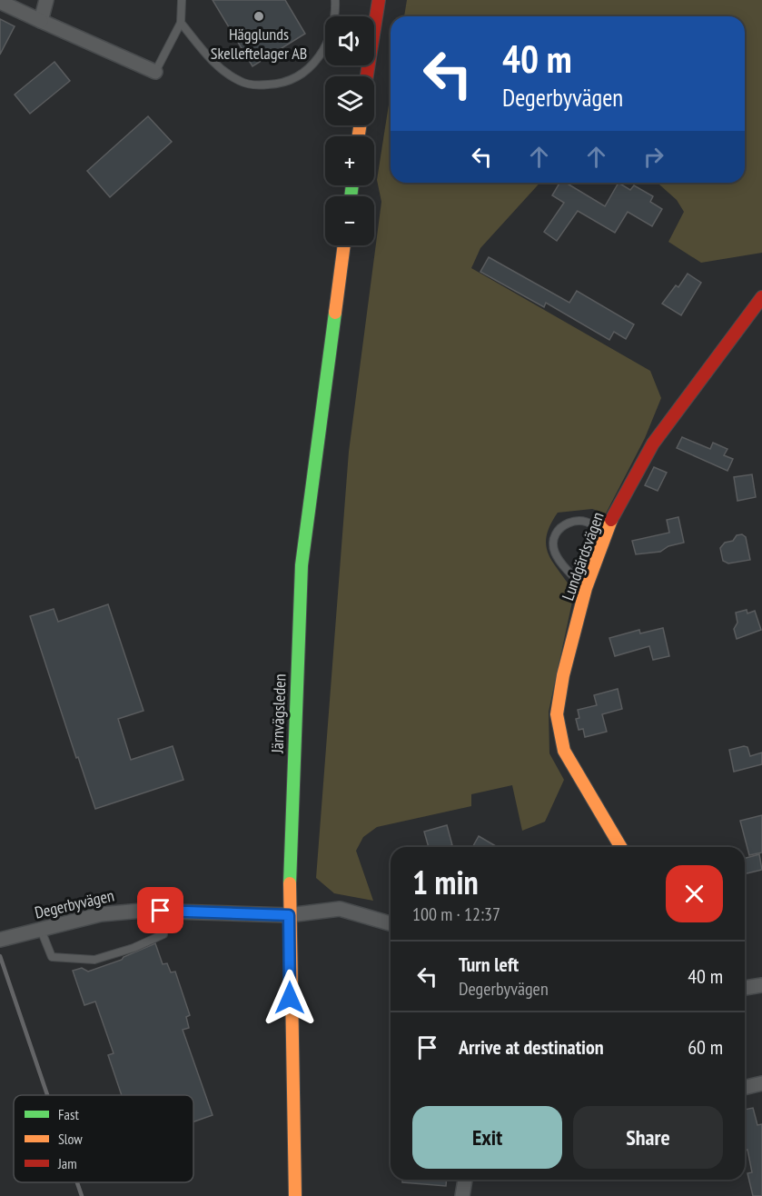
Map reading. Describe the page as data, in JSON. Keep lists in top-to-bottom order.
{
  "streets": {
    "main road": ["Lundgärdsvägen", "Järnvägsleden"],
    "street": ["Degerbyvägen"]
  },
  "crossings": [
    ["Järnvägsleden", "Degerbyvägen"]
  ],
  "places": ["Hägglunds Skelleftelager AB"],
  "legend": ["Fast", "Slow", "Jam"],
  "page": {
    "map_buttons": ["+", "−"],
    "turn": ["40 m", "Degerbyvägen"],
    "heading": ["1 min", "100 m · 12:37"],
    "list": [
      {
        "name": "Turn left",
        "note": "Degerbyvägen",
        "value": "40 m"
      },
      {
        "name": "Arrive at destination",
        "value": "60 m"
      }
    ],
    "buttons": ["Exit", "Share"]
  }
}
